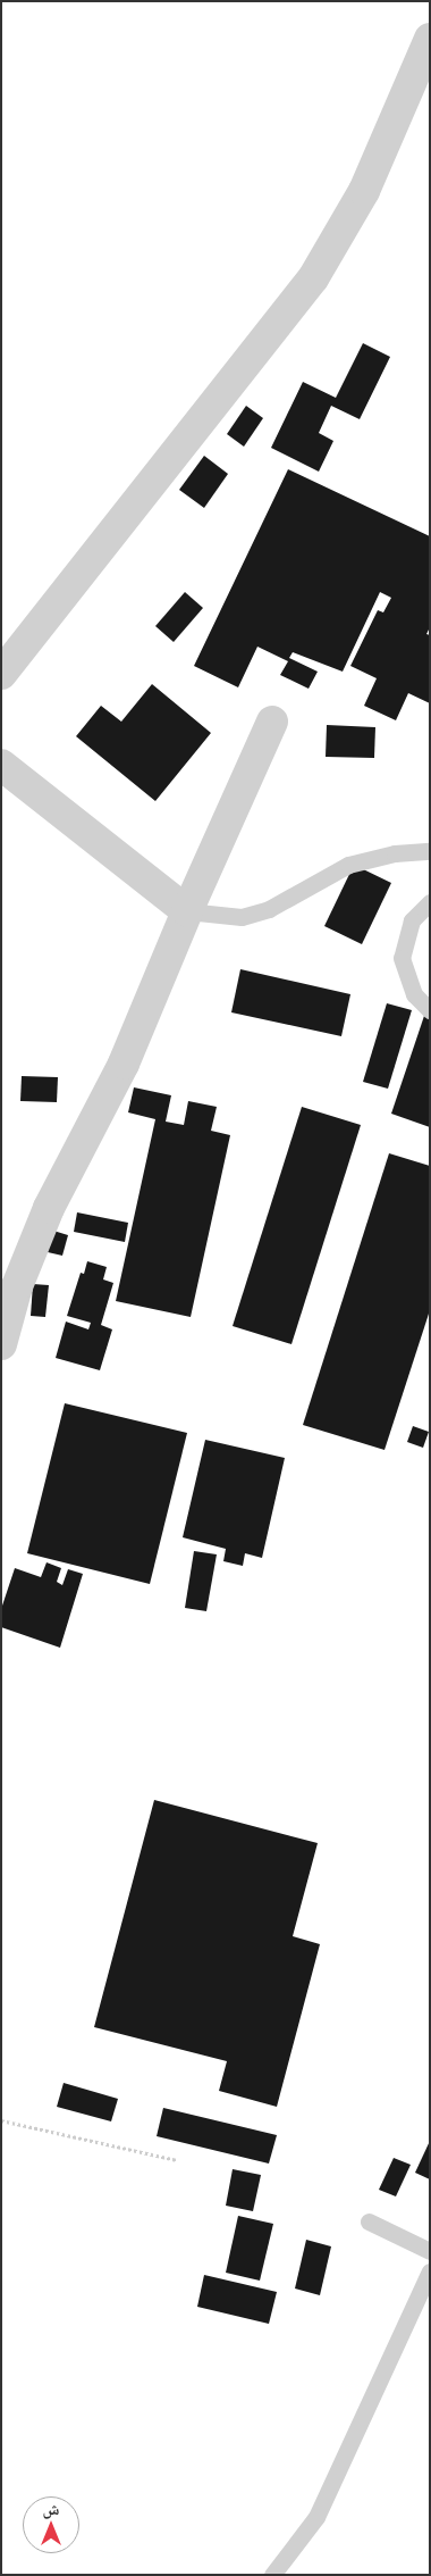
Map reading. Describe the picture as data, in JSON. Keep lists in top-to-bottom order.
{
  "north": "top"
}
